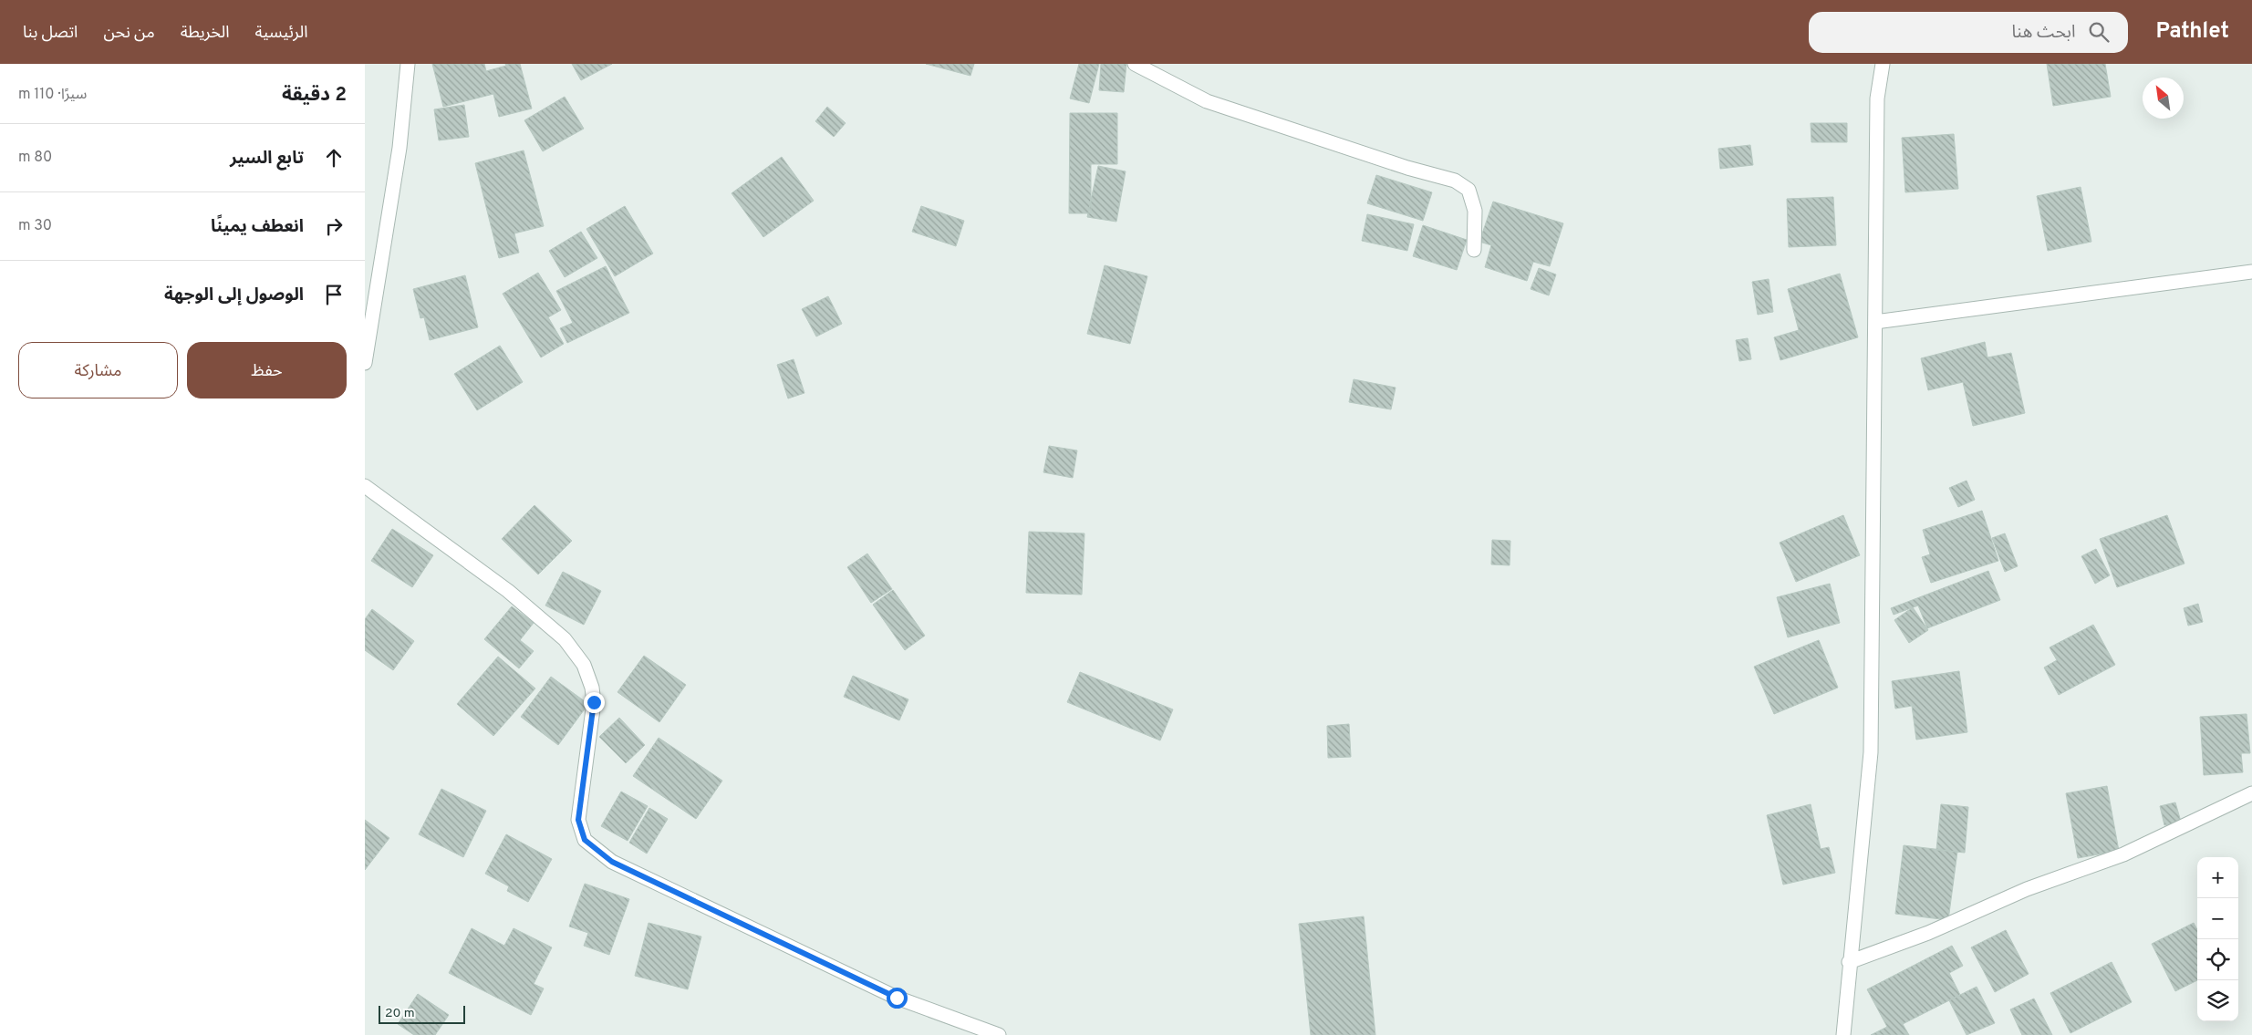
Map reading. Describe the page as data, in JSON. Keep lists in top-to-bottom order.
{
  "scale_bar": "20 m",
  "north": "top left",
  "page": {
    "header": "Pathlet",
    "search": "ابحث هنا",
    "nav": [
      "الرئيسية",
      "الخريطة",
      "من نحن",
      "اتصل بنا"
    ],
    "heading": ["2 دقيقة", "سيرًا · 110 m"],
    "list": [
      ["تابع السير", "80 m"],
      ["انعطف يمينًا", "30 m"],
      "الوصول إلى الوجهة"
    ],
    "buttons": ["حفظ", "مشاركة"],
    "map_buttons": ["+", "−"],
    "scale": "20 m"
  }
}
